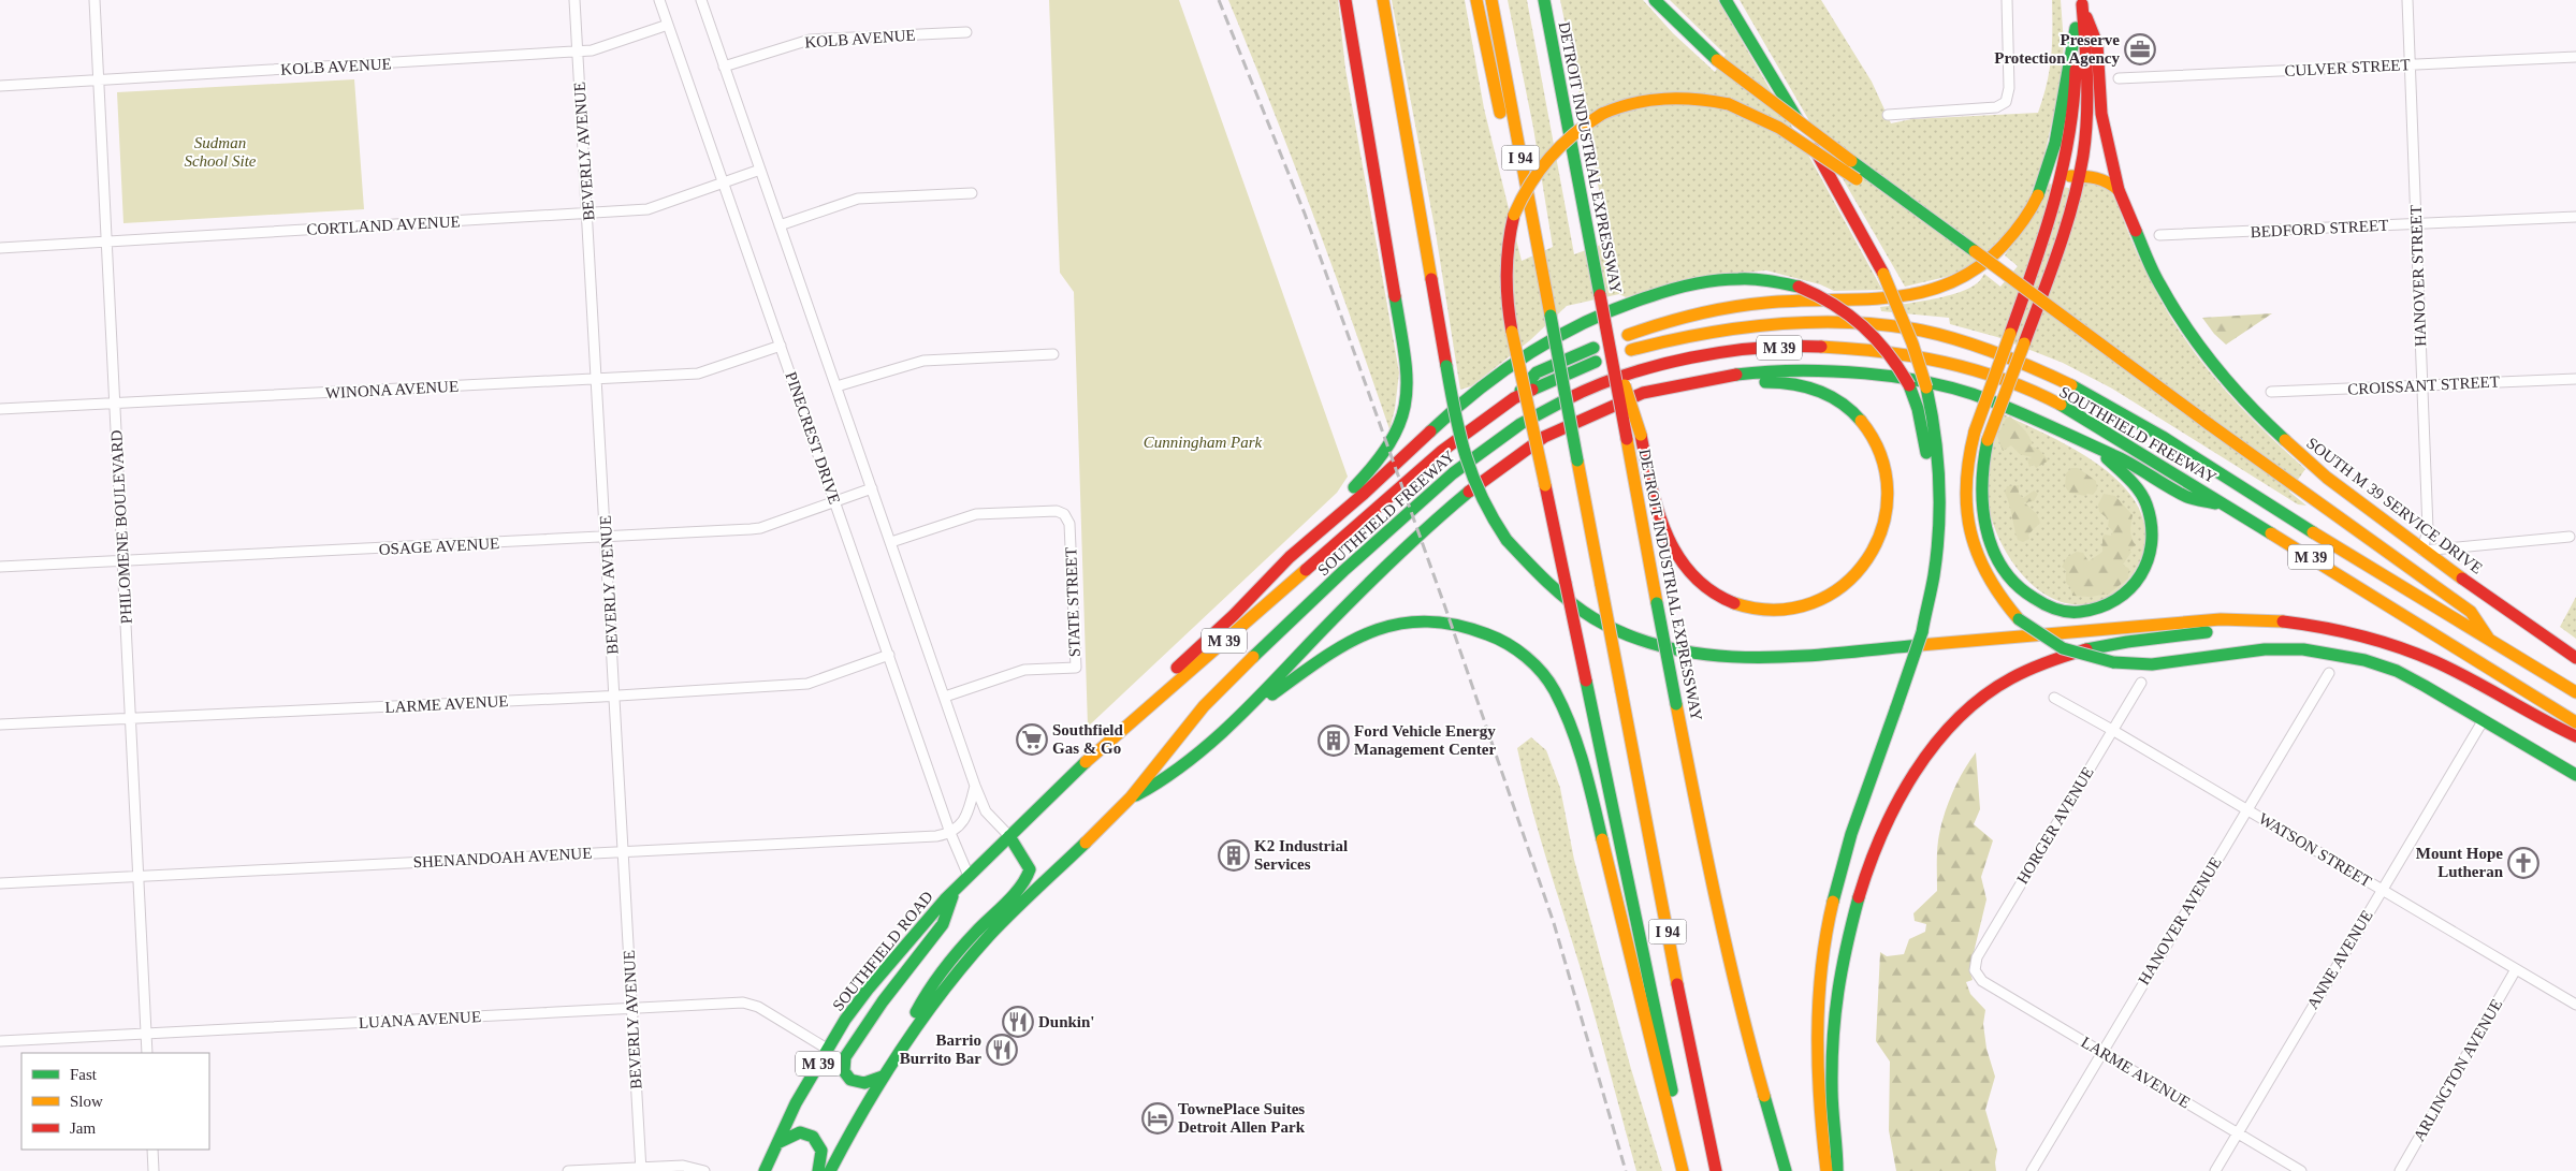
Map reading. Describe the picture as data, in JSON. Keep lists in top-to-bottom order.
{
  "streets": {
    "main road": [
      "I 94",
      "DETROIT INDUSTRIAL EXPRESSWAY",
      "M 39",
      "SOUTHFIELD FREEWAY",
      "SOUTH M 39 SERVICE DRIVE",
      "SOUTHFIELD ROAD"
    ],
    "street": [
      "KOLB AVENUE",
      "CULVER STREET",
      "BEVERLY AVENUE",
      "CORTLAND AVENUE",
      "BEDFORD STREET",
      "HANOVER STREET",
      "CROISSANT STREET",
      "WINONA AVENUE",
      "PINECREST DRIVE",
      "PHILOMENE BOULEVARD",
      "OSAGE AVENUE",
      "STATE STREET",
      "LARME AVENUE",
      "HORGER AVENUE",
      "WATSON STREET",
      "SHENANDOAH AVENUE",
      "HANOVER AVENUE",
      "ANNE AVENUE",
      "LUANA AVENUE",
      "ARLINGTON AVENUE"
    ]
  },
  "crossings": [
    ["KOLB AVENUE", "BEVERLY AVENUE"],
    ["KOLB AVENUE", "PINECREST DRIVE"],
    ["KOLB AVENUE", "PHILOMENE BOULEVARD"],
    ["CULVER STREET", "HANOVER STREET"],
    ["BEVERLY AVENUE", "CORTLAND AVENUE"],
    ["BEVERLY AVENUE", "WINONA AVENUE"],
    ["BEVERLY AVENUE", "OSAGE AVENUE"],
    ["BEVERLY AVENUE", "LARME AVENUE"],
    ["BEVERLY AVENUE", "SHENANDOAH AVENUE"],
    ["BEVERLY AVENUE", "LUANA AVENUE"],
    ["CORTLAND AVENUE", "PINECREST DRIVE"],
    ["CORTLAND AVENUE", "PHILOMENE BOULEVARD"],
    ["BEDFORD STREET", "HANOVER STREET"],
    ["HANOVER STREET", "CROISSANT STREET"],
    ["HANOVER STREET", "SOUTH M 39 SERVICE DRIVE"],
    ["M 39", "SOUTHFIELD FREEWAY"],
    ["WINONA AVENUE", "PINECREST DRIVE"],
    ["WINONA AVENUE", "PHILOMENE BOULEVARD"],
    ["SOUTHFIELD FREEWAY", "SOUTHFIELD ROAD"],
    ["PINECREST DRIVE", "OSAGE AVENUE"],
    ["PINECREST DRIVE", "LARME AVENUE"],
    ["PINECREST DRIVE", "SHENANDOAH AVENUE"],
    ["PINECREST DRIVE", "SOUTHFIELD ROAD"],
    ["PHILOMENE BOULEVARD", "OSAGE AVENUE"],
    ["PHILOMENE BOULEVARD", "LARME AVENUE"],
    ["PHILOMENE BOULEVARD", "SHENANDOAH AVENUE"],
    ["PHILOMENE BOULEVARD", "LUANA AVENUE"],
    ["LARME AVENUE", "HORGER AVENUE"],
    ["LARME AVENUE", "HANOVER AVENUE"],
    ["LARME AVENUE", "ANNE AVENUE"],
    ["HORGER AVENUE", "WATSON STREET"],
    ["WATSON STREET", "HANOVER AVENUE"],
    ["WATSON STREET", "ANNE AVENUE"],
    ["WATSON STREET", "ARLINGTON AVENUE"],
    ["SOUTHFIELD ROAD", "LUANA AVENUE"]
  ],
  "parks": ["Sudman School Site", "Cunningham Park"],
  "places": {
    "office": ["Preserve Protection Agency"],
    "supermarket": ["Southfield Gas & Go"],
    "building": ["Ford Vehicle Energy Management Center", "K2 Industrial Services"],
    "church": ["Mount Hope Lutheran"],
    "restaurant": ["Dunkin'", "Barrio Burrito Bar"],
    "hotel": ["TownePlace Suites Detroit Allen Park"]
  },
  "legend": ["Fast", "Slow", "Jam"]
}
